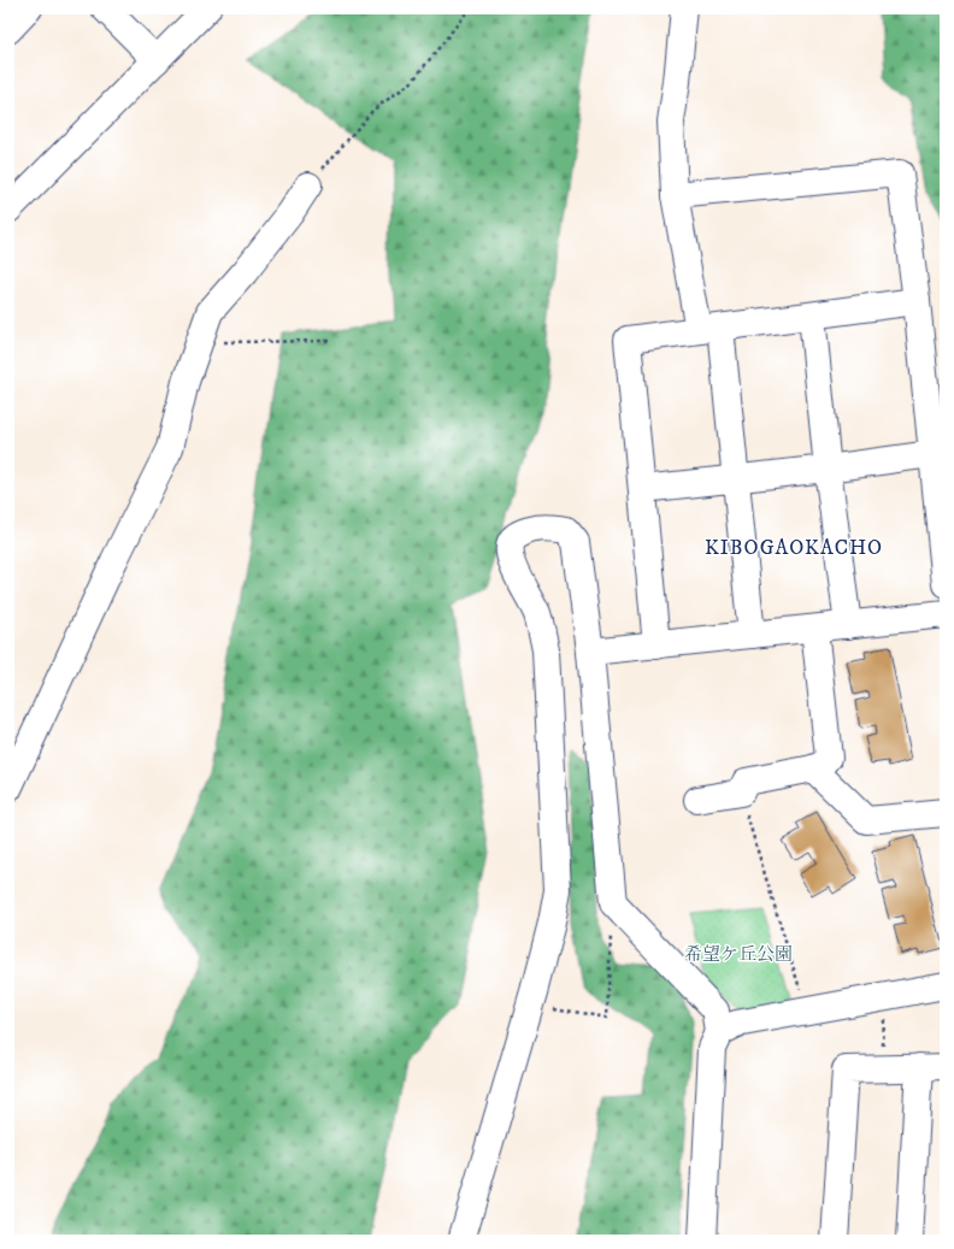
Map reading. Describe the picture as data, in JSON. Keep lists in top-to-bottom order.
{
  "districts": ["KIBOGAOKACHO"],
  "parks": ["希望ケ丘公園"]
}
